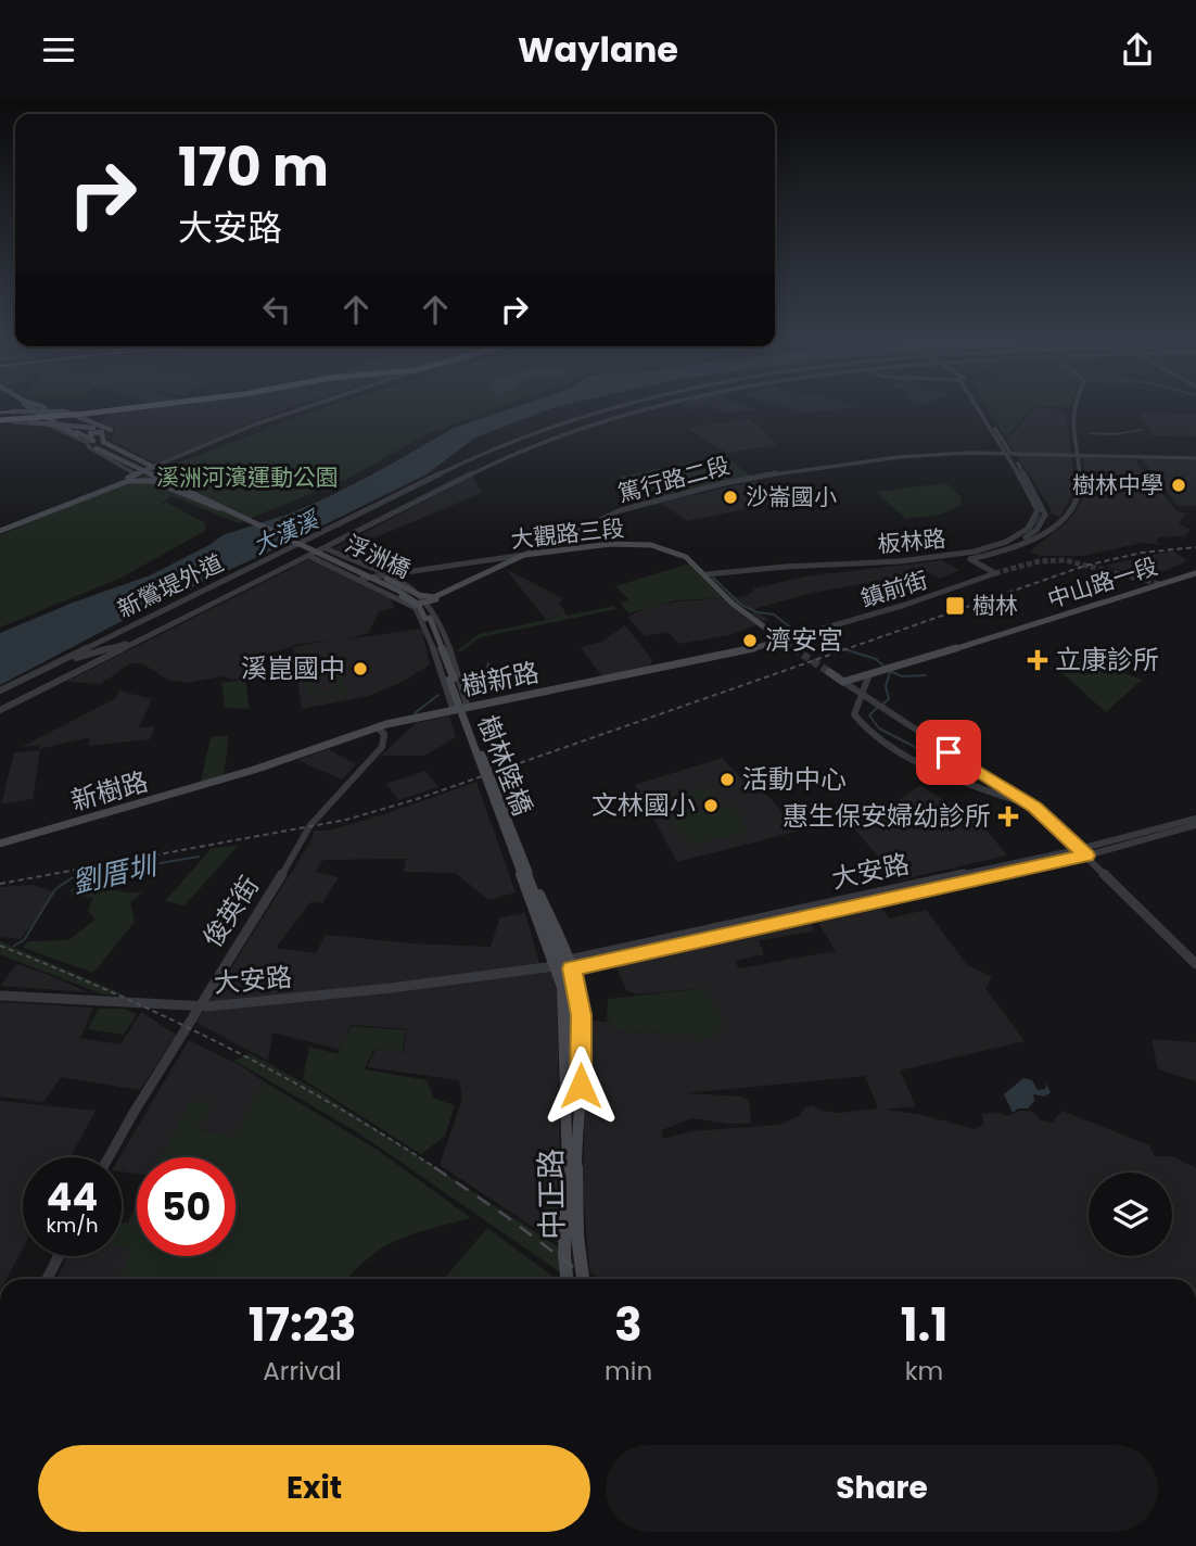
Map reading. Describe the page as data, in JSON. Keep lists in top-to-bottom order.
{
  "streets": {
    "main road": [
      "大觀路三段",
      "浮洲橋",
      "中山路一段",
      "樹新路",
      "樹林陸橋",
      "新樹路",
      "中正路"
    ],
    "street": [
      "篤行路二段",
      "板林路",
      "新鶯堤外道",
      "鎮前街",
      "大安路",
      "俊英街"
    ]
  },
  "crossings": [
    ["篤行路二段", "大觀路三段"],
    ["大觀路三段", "板林路"],
    ["大觀路三段", "鎮前街"],
    ["大觀路三段", "樹新路"],
    ["板林路", "鎮前街"],
    ["浮洲橋", "樹林陸橋"],
    ["鎮前街", "樹新路"],
    ["樹新路", "新樹路"],
    ["樹新路", "俊英街"],
    ["樹林陸橋", "中正路"],
    ["大安路", "俊英街"],
    ["大安路", "中正路"]
  ],
  "water": ["大漢溪", "劉厝圳"],
  "parks": ["溪洲河濱運動公園"],
  "places": {
    "other": [
      "樹林中學",
      "沙崙國小",
      "濟安宮",
      "溪崑國中",
      "活動中心",
      "文林國小"
    ],
    "transit": ["樹林"],
    "health": ["立康診所", "惠生保安婦幼診所"]
  },
  "page": {
    "header": "Waylane",
    "turn": ["170 m", "大安路"],
    "speed": "44 km/h",
    "limit": "50",
    "eta": [
      "17:23",
      "Arrival",
      "3",
      "min",
      "1.1",
      "km"
    ],
    "buttons": ["Exit", "Share"]
  }
}
